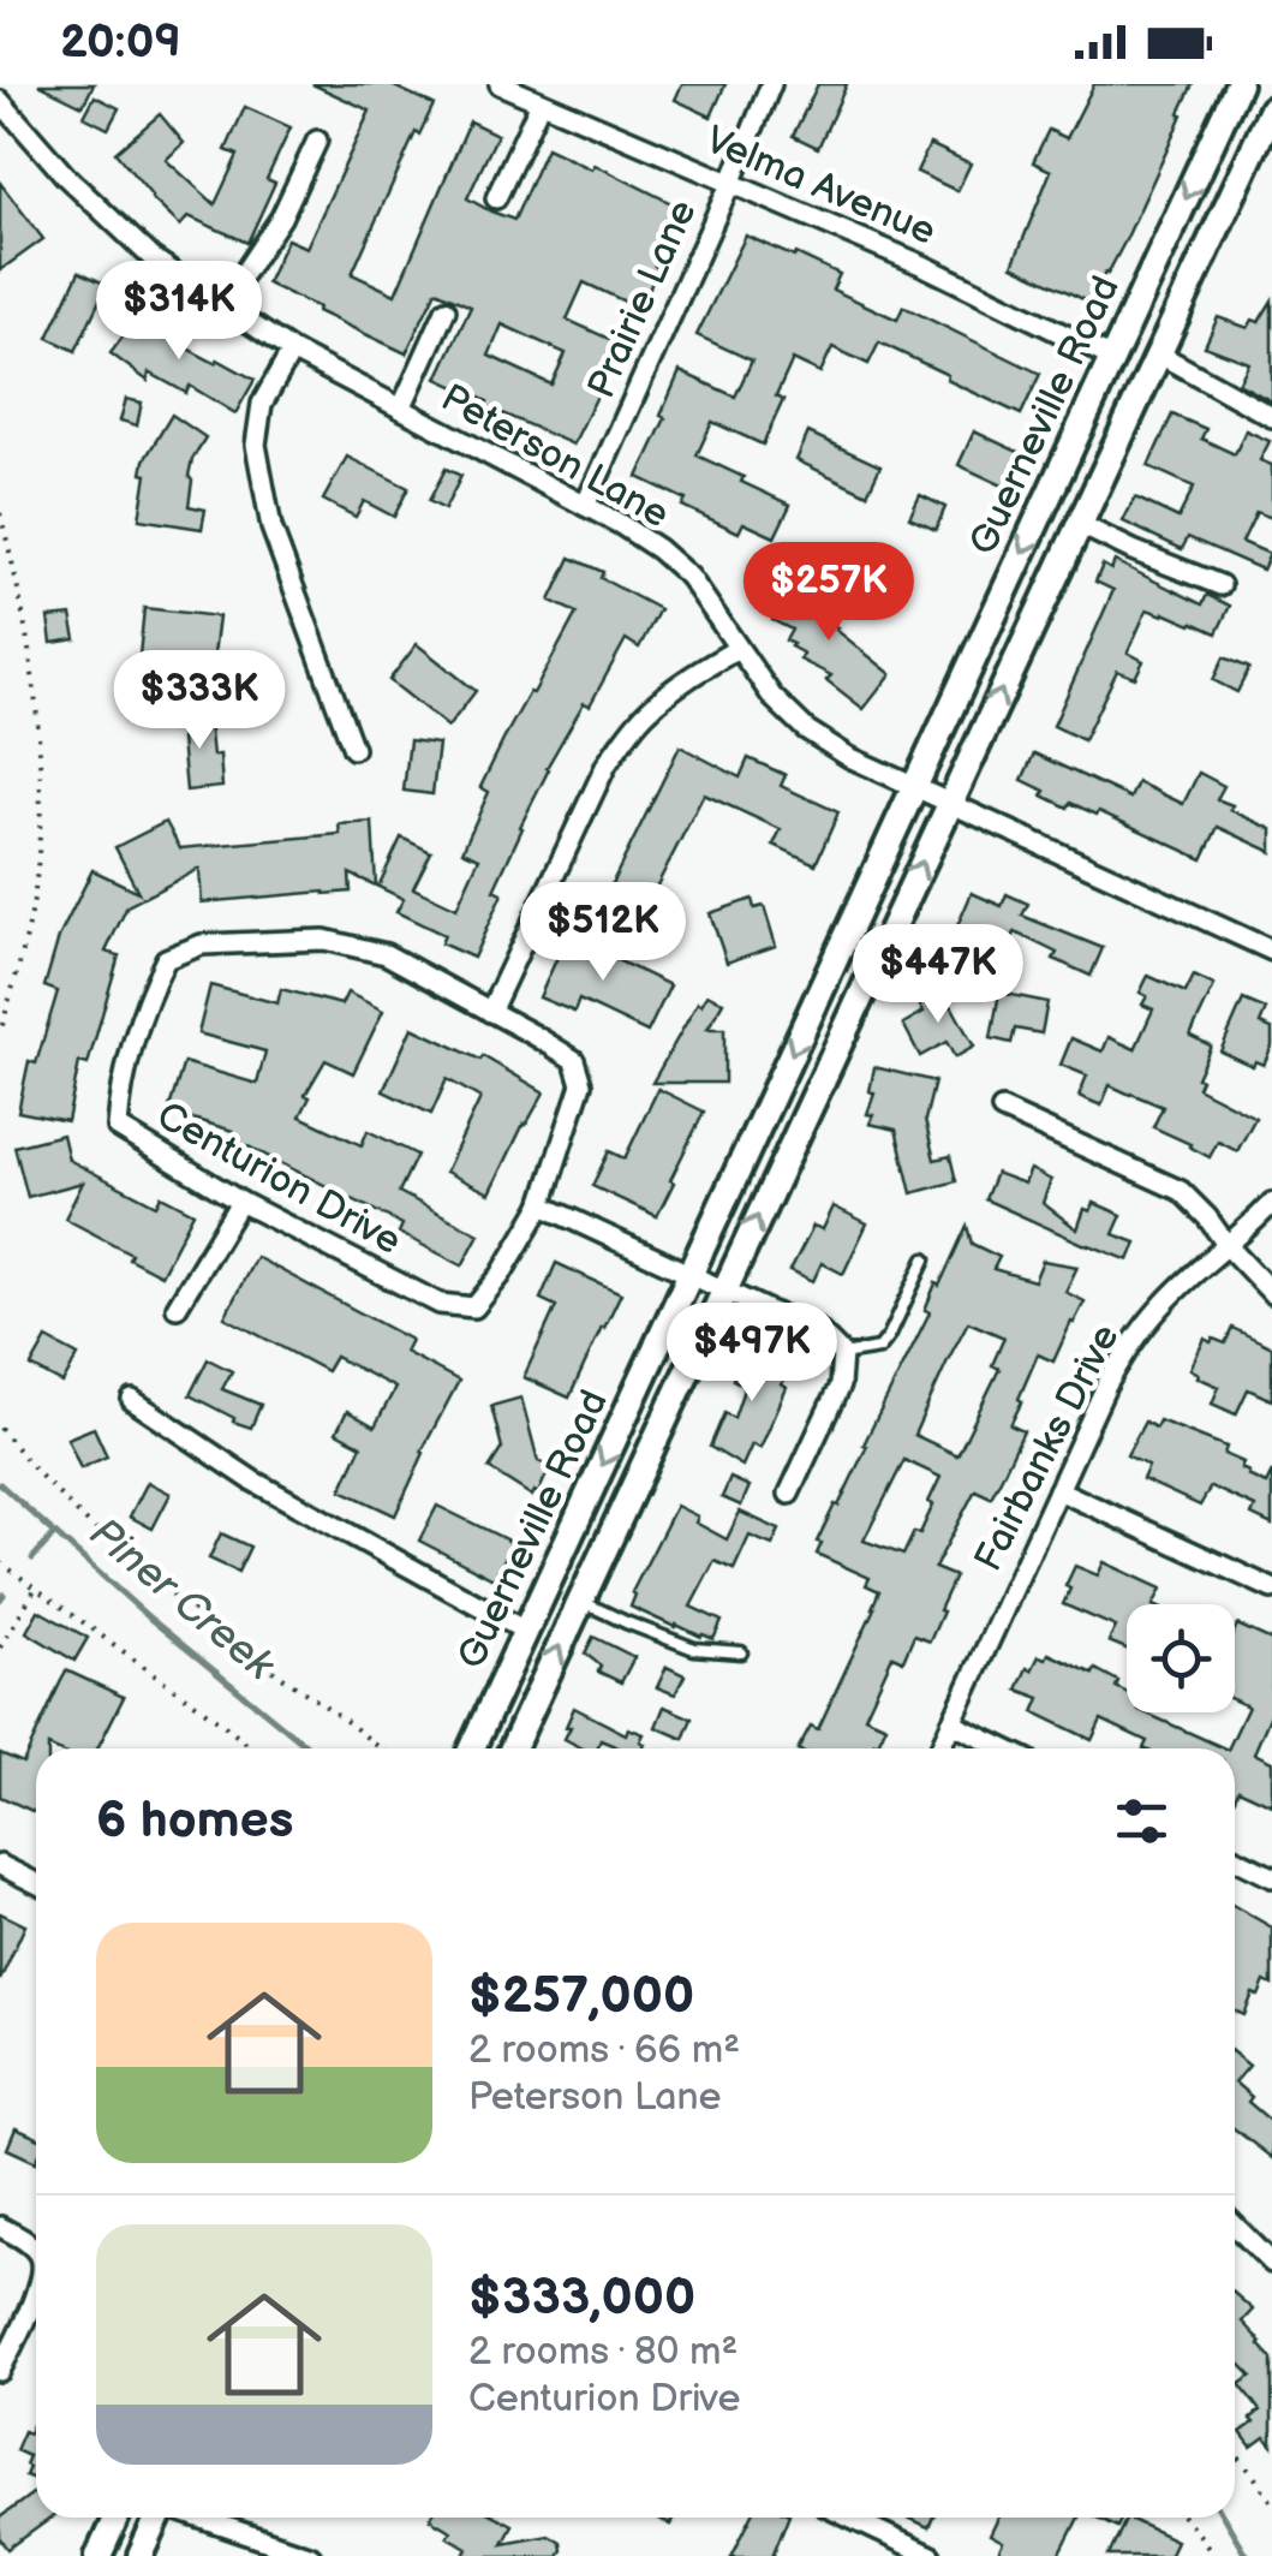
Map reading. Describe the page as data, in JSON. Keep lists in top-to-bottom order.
{
  "streets": {
    "main road": ["Guerneville Road"],
    "street": [
      "Velma Avenue",
      "Prairie Lane",
      "Peterson Lane",
      "Centurion Drive",
      "Fairbanks Drive"
    ]
  },
  "crossings": [
    ["Velma Avenue", "Prairie Lane"],
    ["Velma Avenue", "Guerneville Road"],
    ["Prairie Lane", "Peterson Lane"],
    ["Guerneville Road", "Peterson Lane"]
  ],
  "water": ["Piner Creek"],
  "page": {
    "status": "20:09",
    "price": [
      "$314K",
      "$257K",
      "$333K",
      "$512K",
      "$447K",
      "$497K"
    ],
    "heading": "6 homes",
    "list": [
      {
        "name": "$257,000",
        "note": "2 rooms · 66 m² · Peterson Lane"
      },
      {
        "name": "$333,000",
        "note": "2 rooms · 80 m² · Centurion Drive"
      }
    ]
  }
}
